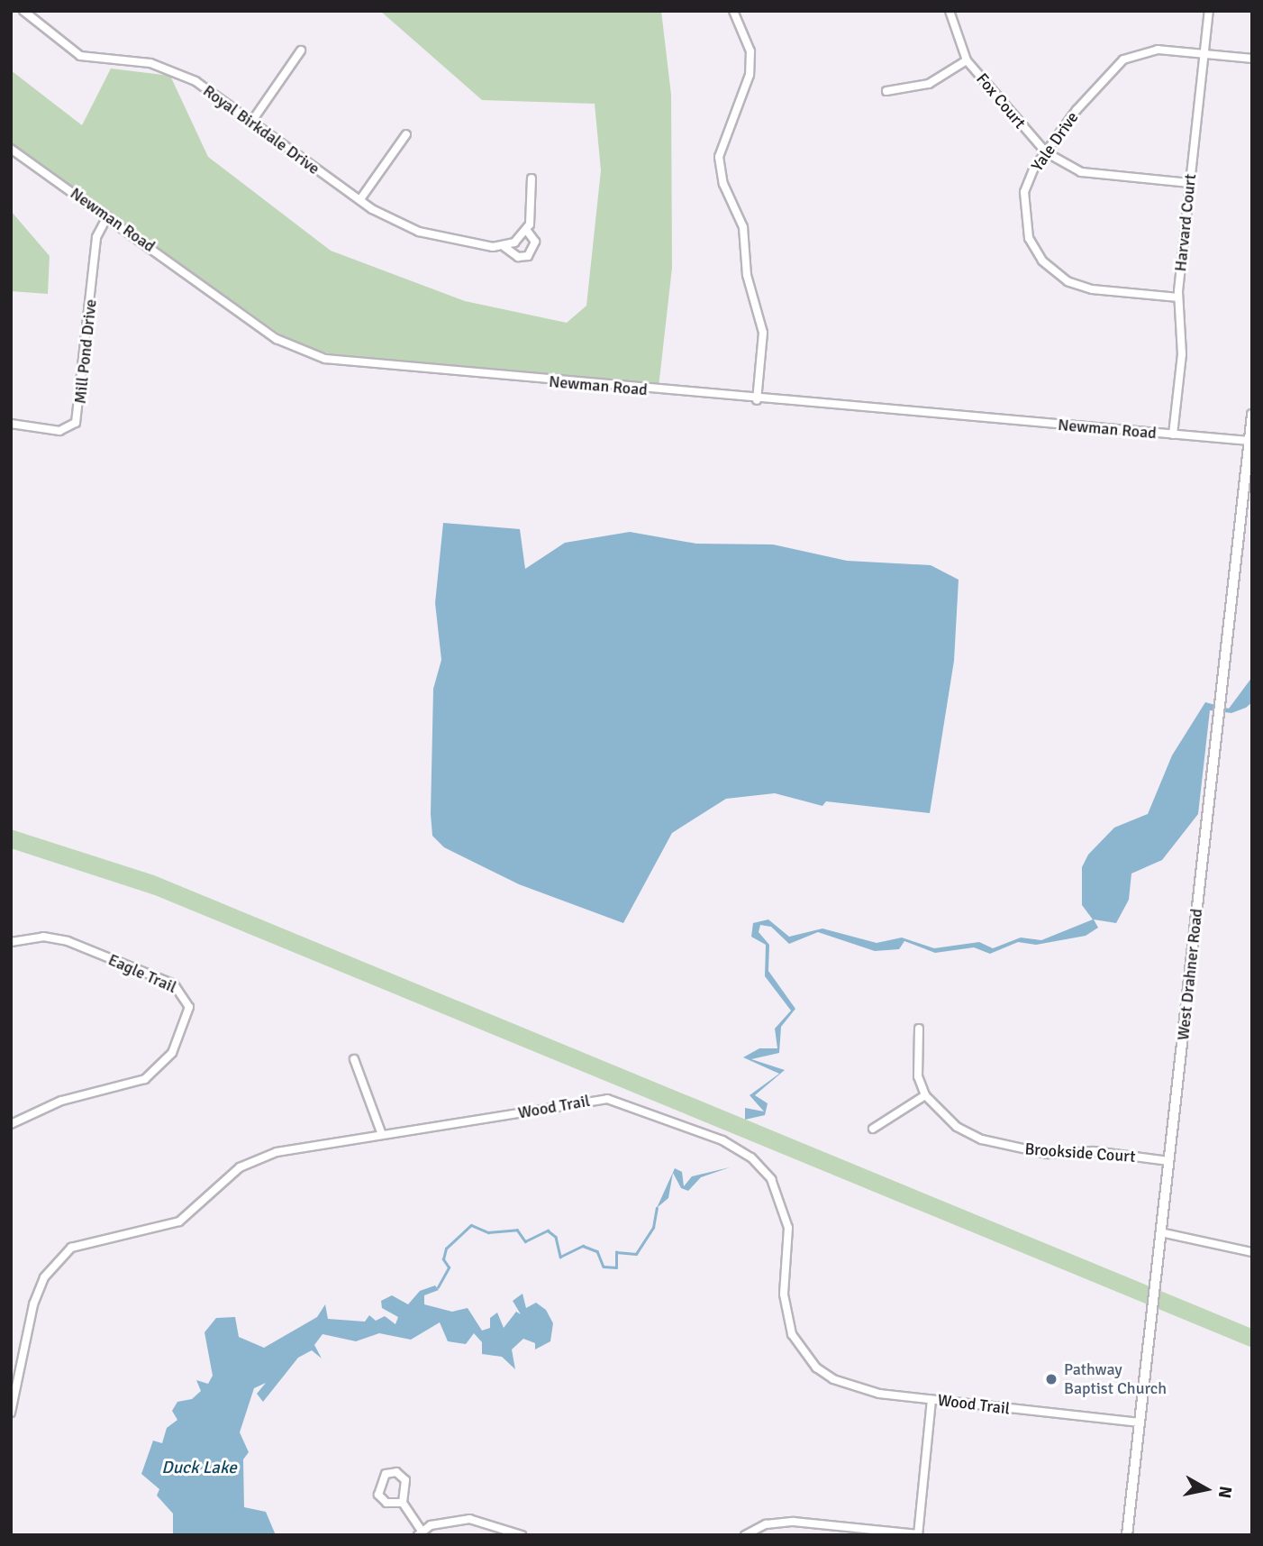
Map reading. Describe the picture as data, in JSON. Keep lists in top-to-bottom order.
{
  "streets": {
    "street": [
      "Fox Court",
      "Royal Birkdale Drive",
      "Yale Drive",
      "Newman Road",
      "Harvard Court",
      "Mill Pond Drive",
      "Eagle Trail",
      "West Drahner Road",
      "Wood Trail",
      "Brookside Court"
    ]
  },
  "crossings": [
    ["Fox Court", "Yale Drive"],
    ["Fox Court", "Harvard Court"],
    ["Yale Drive", "Harvard Court"],
    ["Newman Road", "Harvard Court"],
    ["Newman Road", "Mill Pond Drive"],
    ["Newman Road", "West Drahner Road"],
    ["West Drahner Road", "Wood Trail"],
    ["West Drahner Road", "Brookside Court"]
  ],
  "water": ["Duck Lake"],
  "places": ["Pathway Baptist Church"],
  "north": "right"
}
